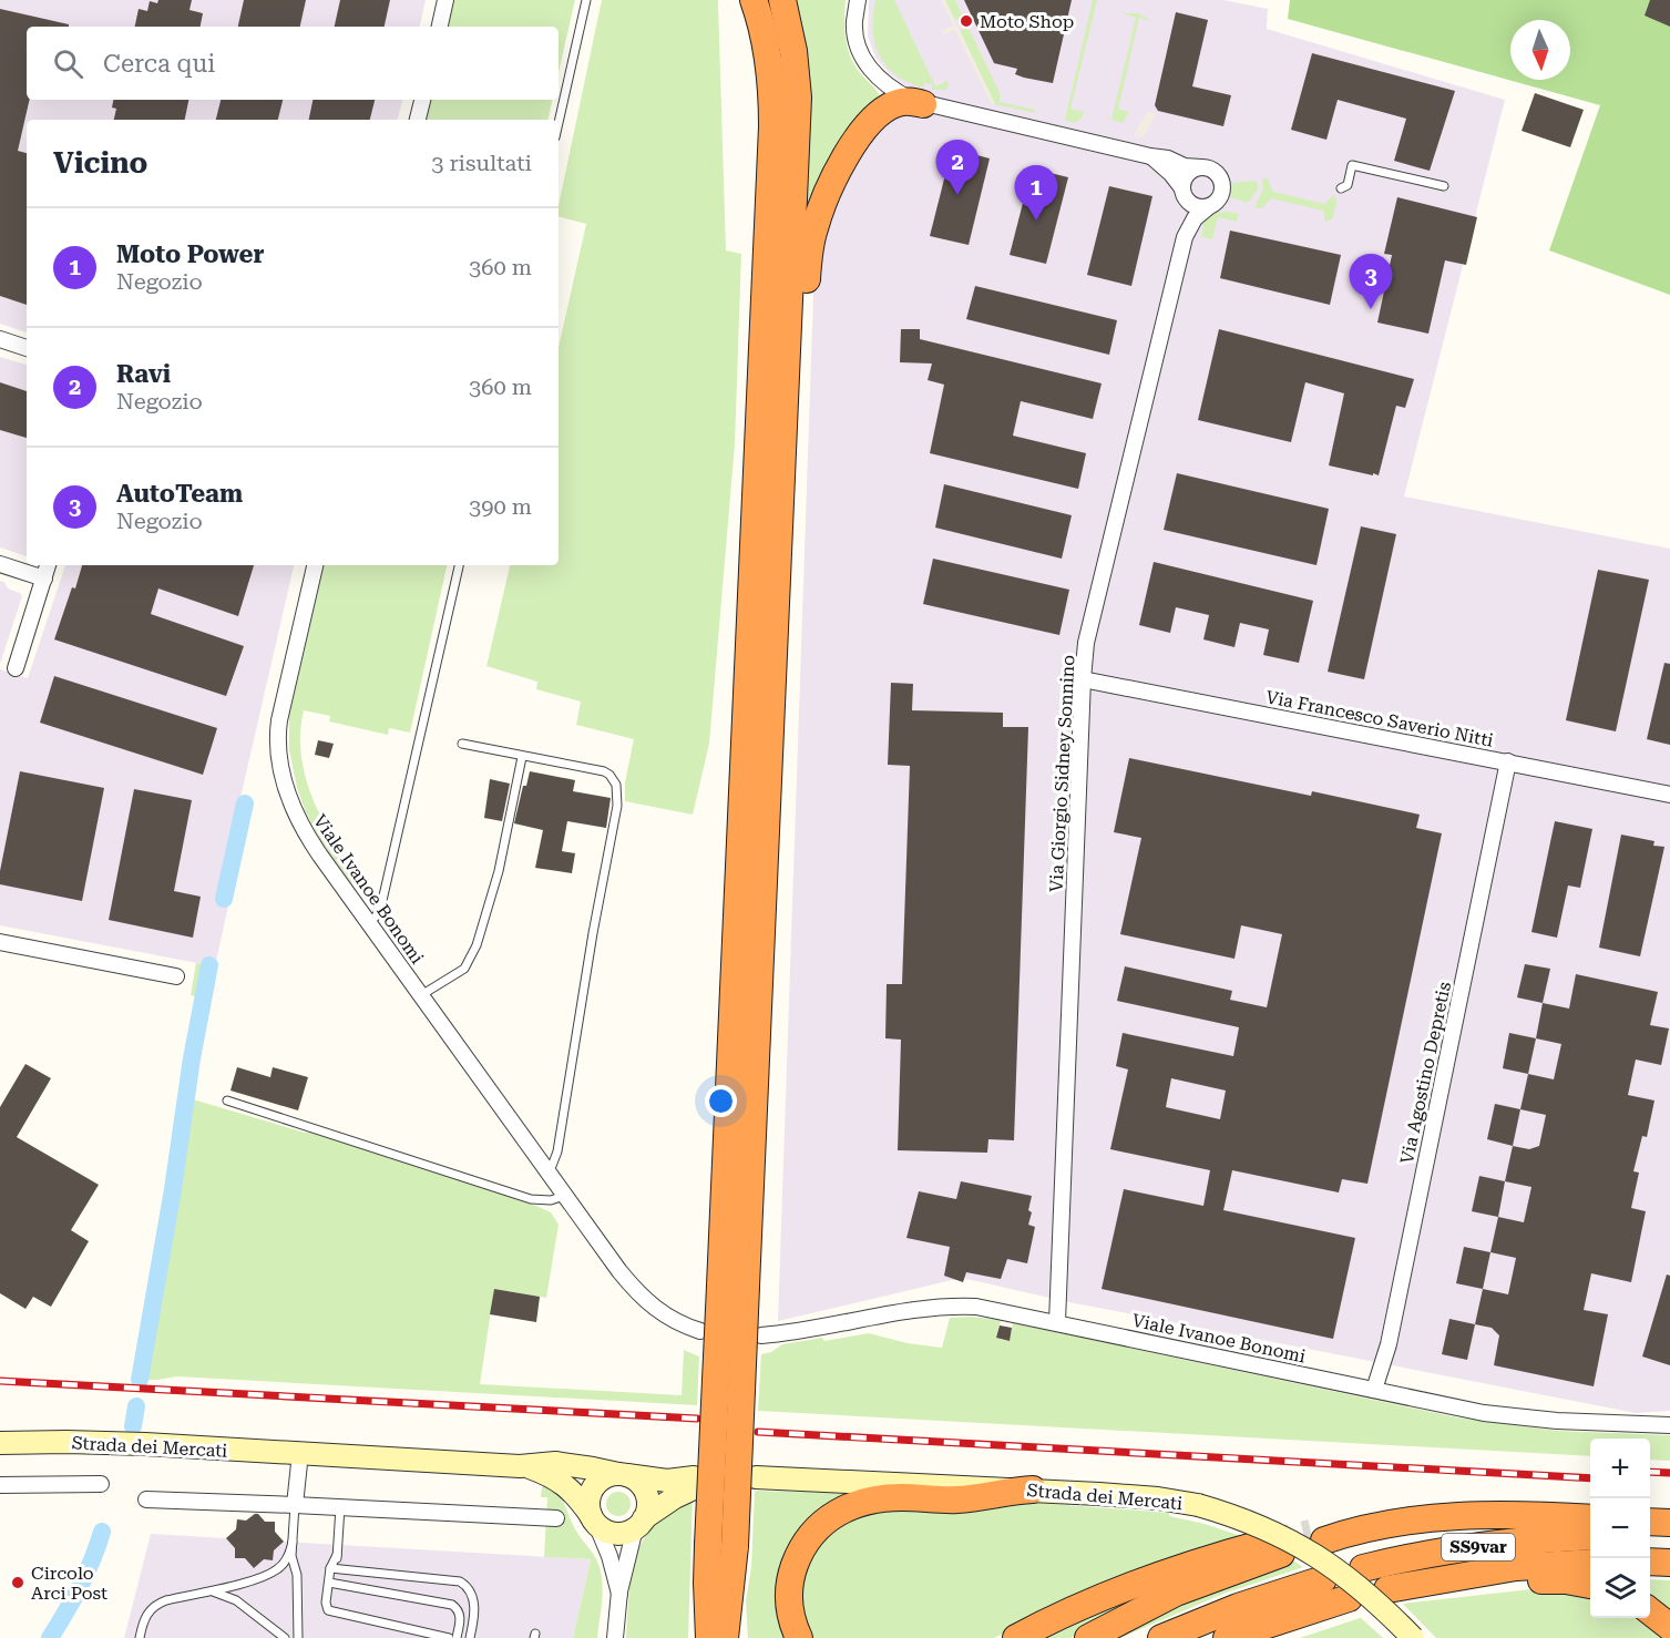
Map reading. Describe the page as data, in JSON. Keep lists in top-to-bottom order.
{
  "streets": {
    "highway": ["SS9var"],
    "street": [
      "Via Francesco Saverio Nitti",
      "Via Giorgio Sidney Sonnino",
      "Viale Ivanoe Bonomi",
      "Via Agostino Depretis",
      "Strada dei Mercati"
    ]
  },
  "crossings": [
    ["Via Francesco Saverio Nitti", "Via Giorgio Sidney Sonnino"],
    ["Via Francesco Saverio Nitti", "Via Agostino Depretis"],
    ["Via Giorgio Sidney Sonnino", "Viale Ivanoe Bonomi"],
    ["Viale Ivanoe Bonomi", "Via Agostino Depretis"]
  ],
  "places": ["Moto Shop", "Circolo Arci Post"],
  "north": "bottom",
  "page": {
    "search": "Cerca qui",
    "heading": ["Vicino", "3 risultati"],
    "pins": ["2", "1", "3"],
    "list": [
      {
        "mark": "1",
        "name": "Moto Power",
        "note": "Negozio",
        "value": "360 m"
      },
      {
        "mark": "2",
        "name": "Ravi",
        "note": "Negozio",
        "value": "360 m"
      },
      {
        "mark": "3",
        "name": "AutoTeam",
        "note": "Negozio",
        "value": "390 m"
      }
    ],
    "map_buttons": ["+", "−"]
  }
}
